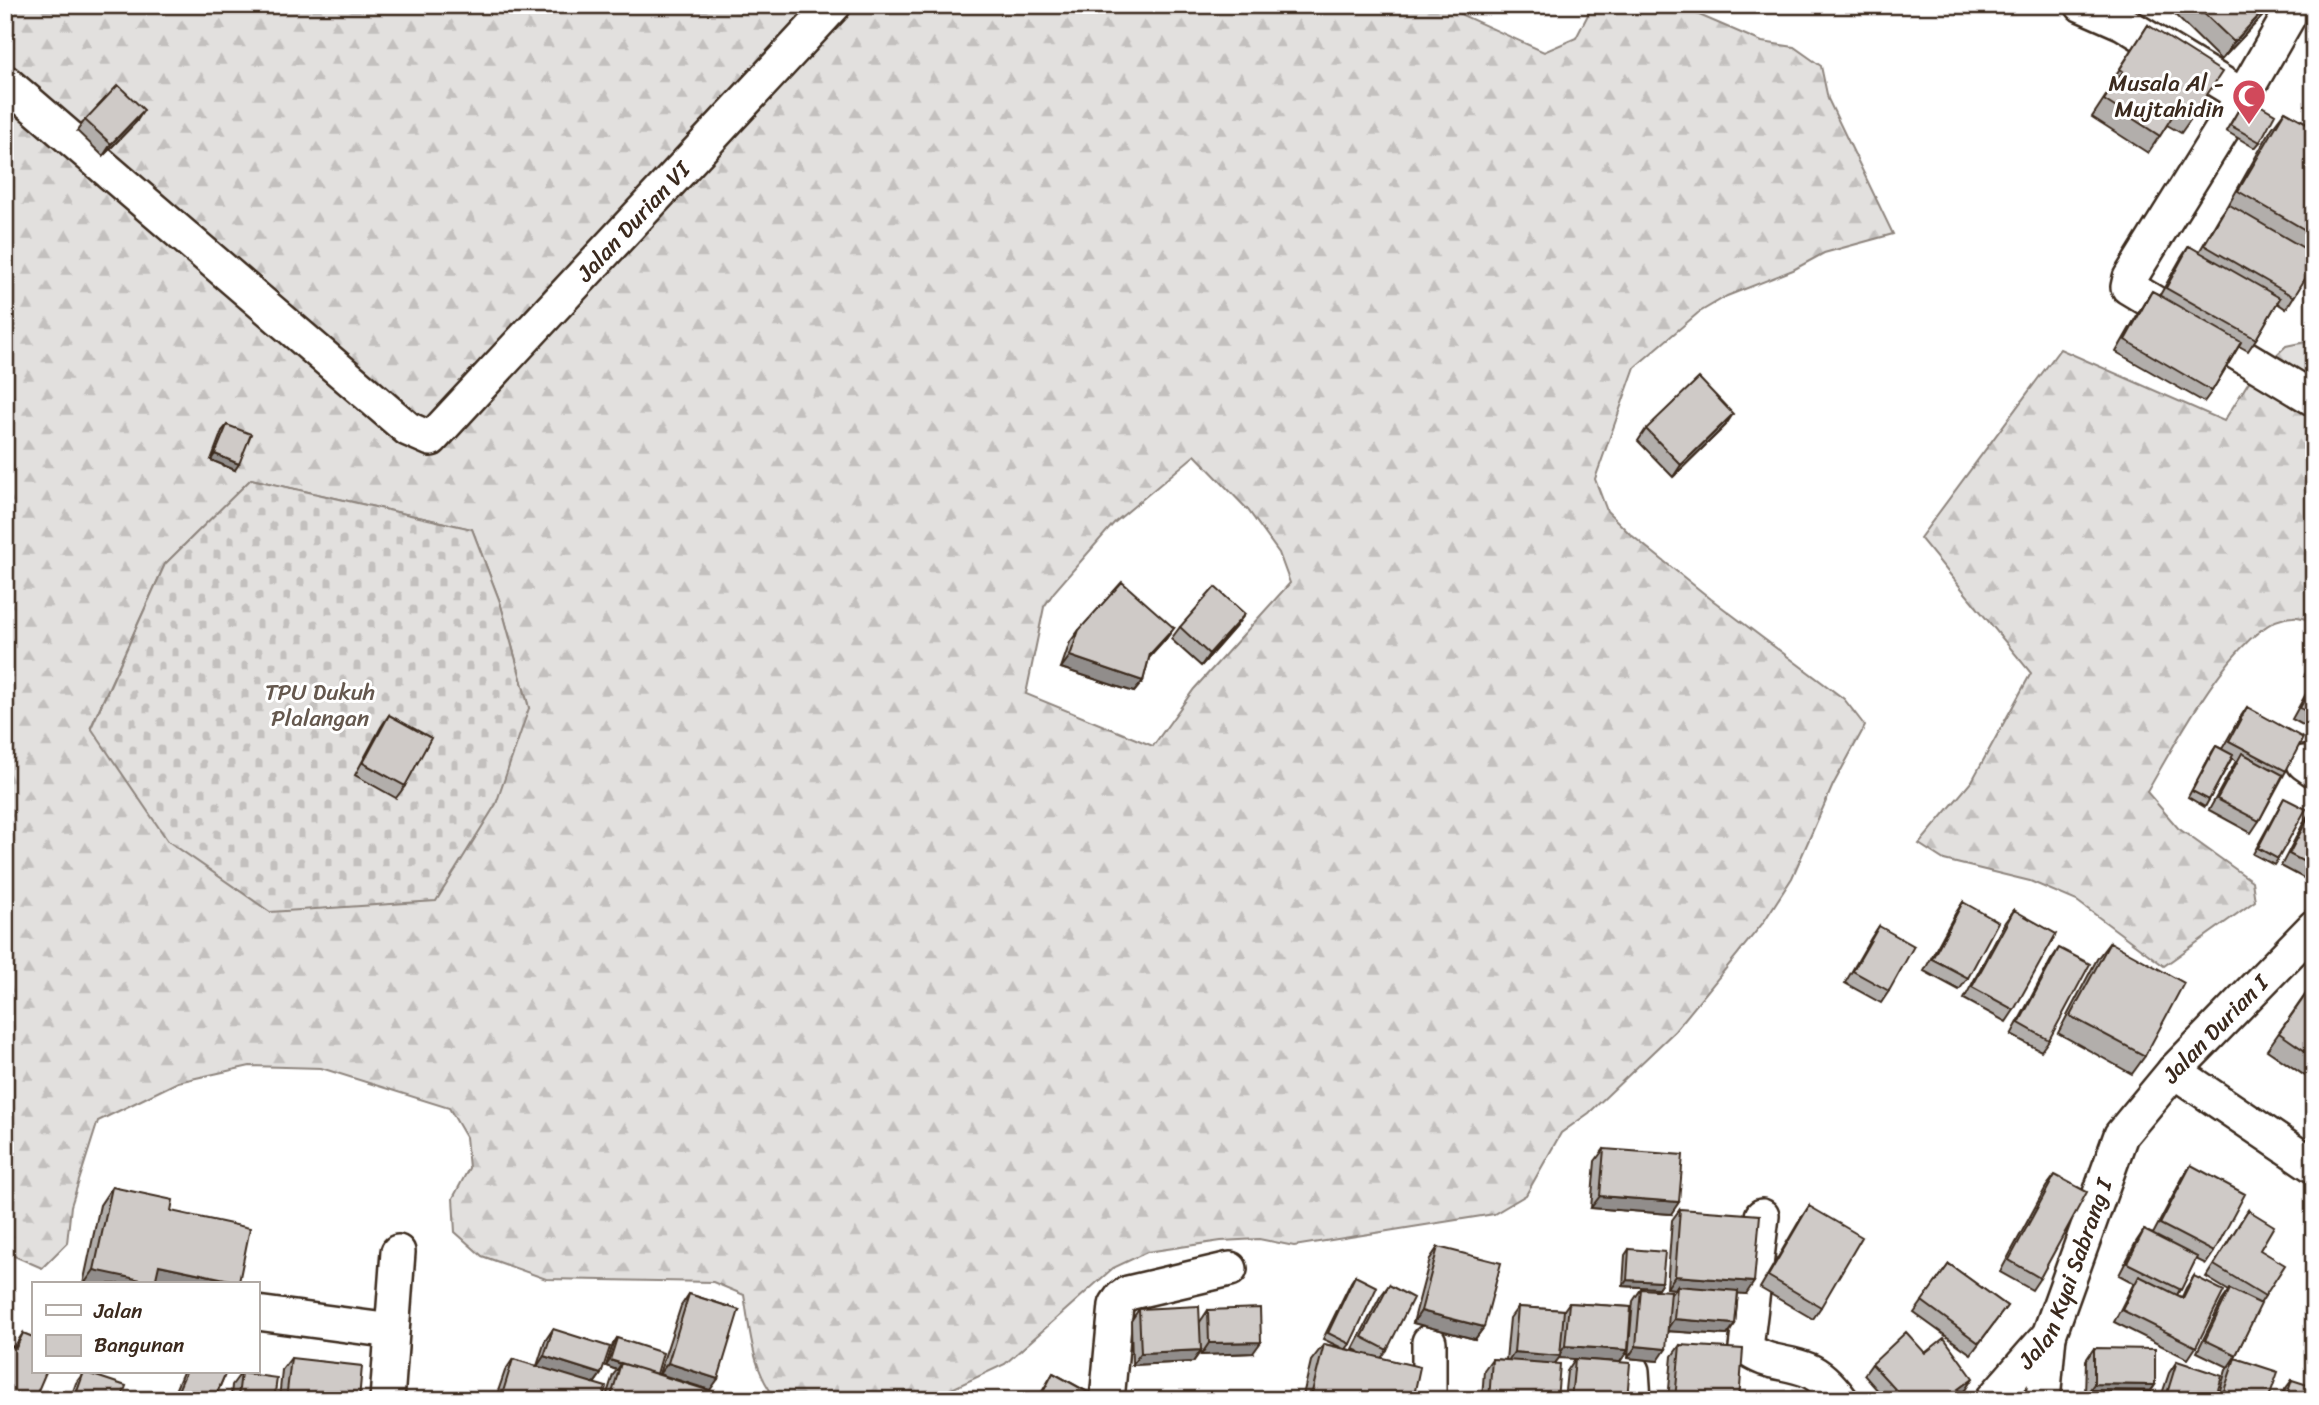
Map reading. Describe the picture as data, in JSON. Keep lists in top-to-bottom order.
{
  "streets": {
    "street": ["Jalan Durian VI", "Jalan Durian I", "Jalan Kyai Sabrang I"]
  },
  "crossings": [
    ["Jalan Durian I", "Jalan Kyai Sabrang I"]
  ],
  "parks": ["TPU Dukuh Plalangan"],
  "places": {
    "mosque": ["Musala Al - Mujtahidin"]
  },
  "legend": ["Jalan", "Bangunan"]
}
